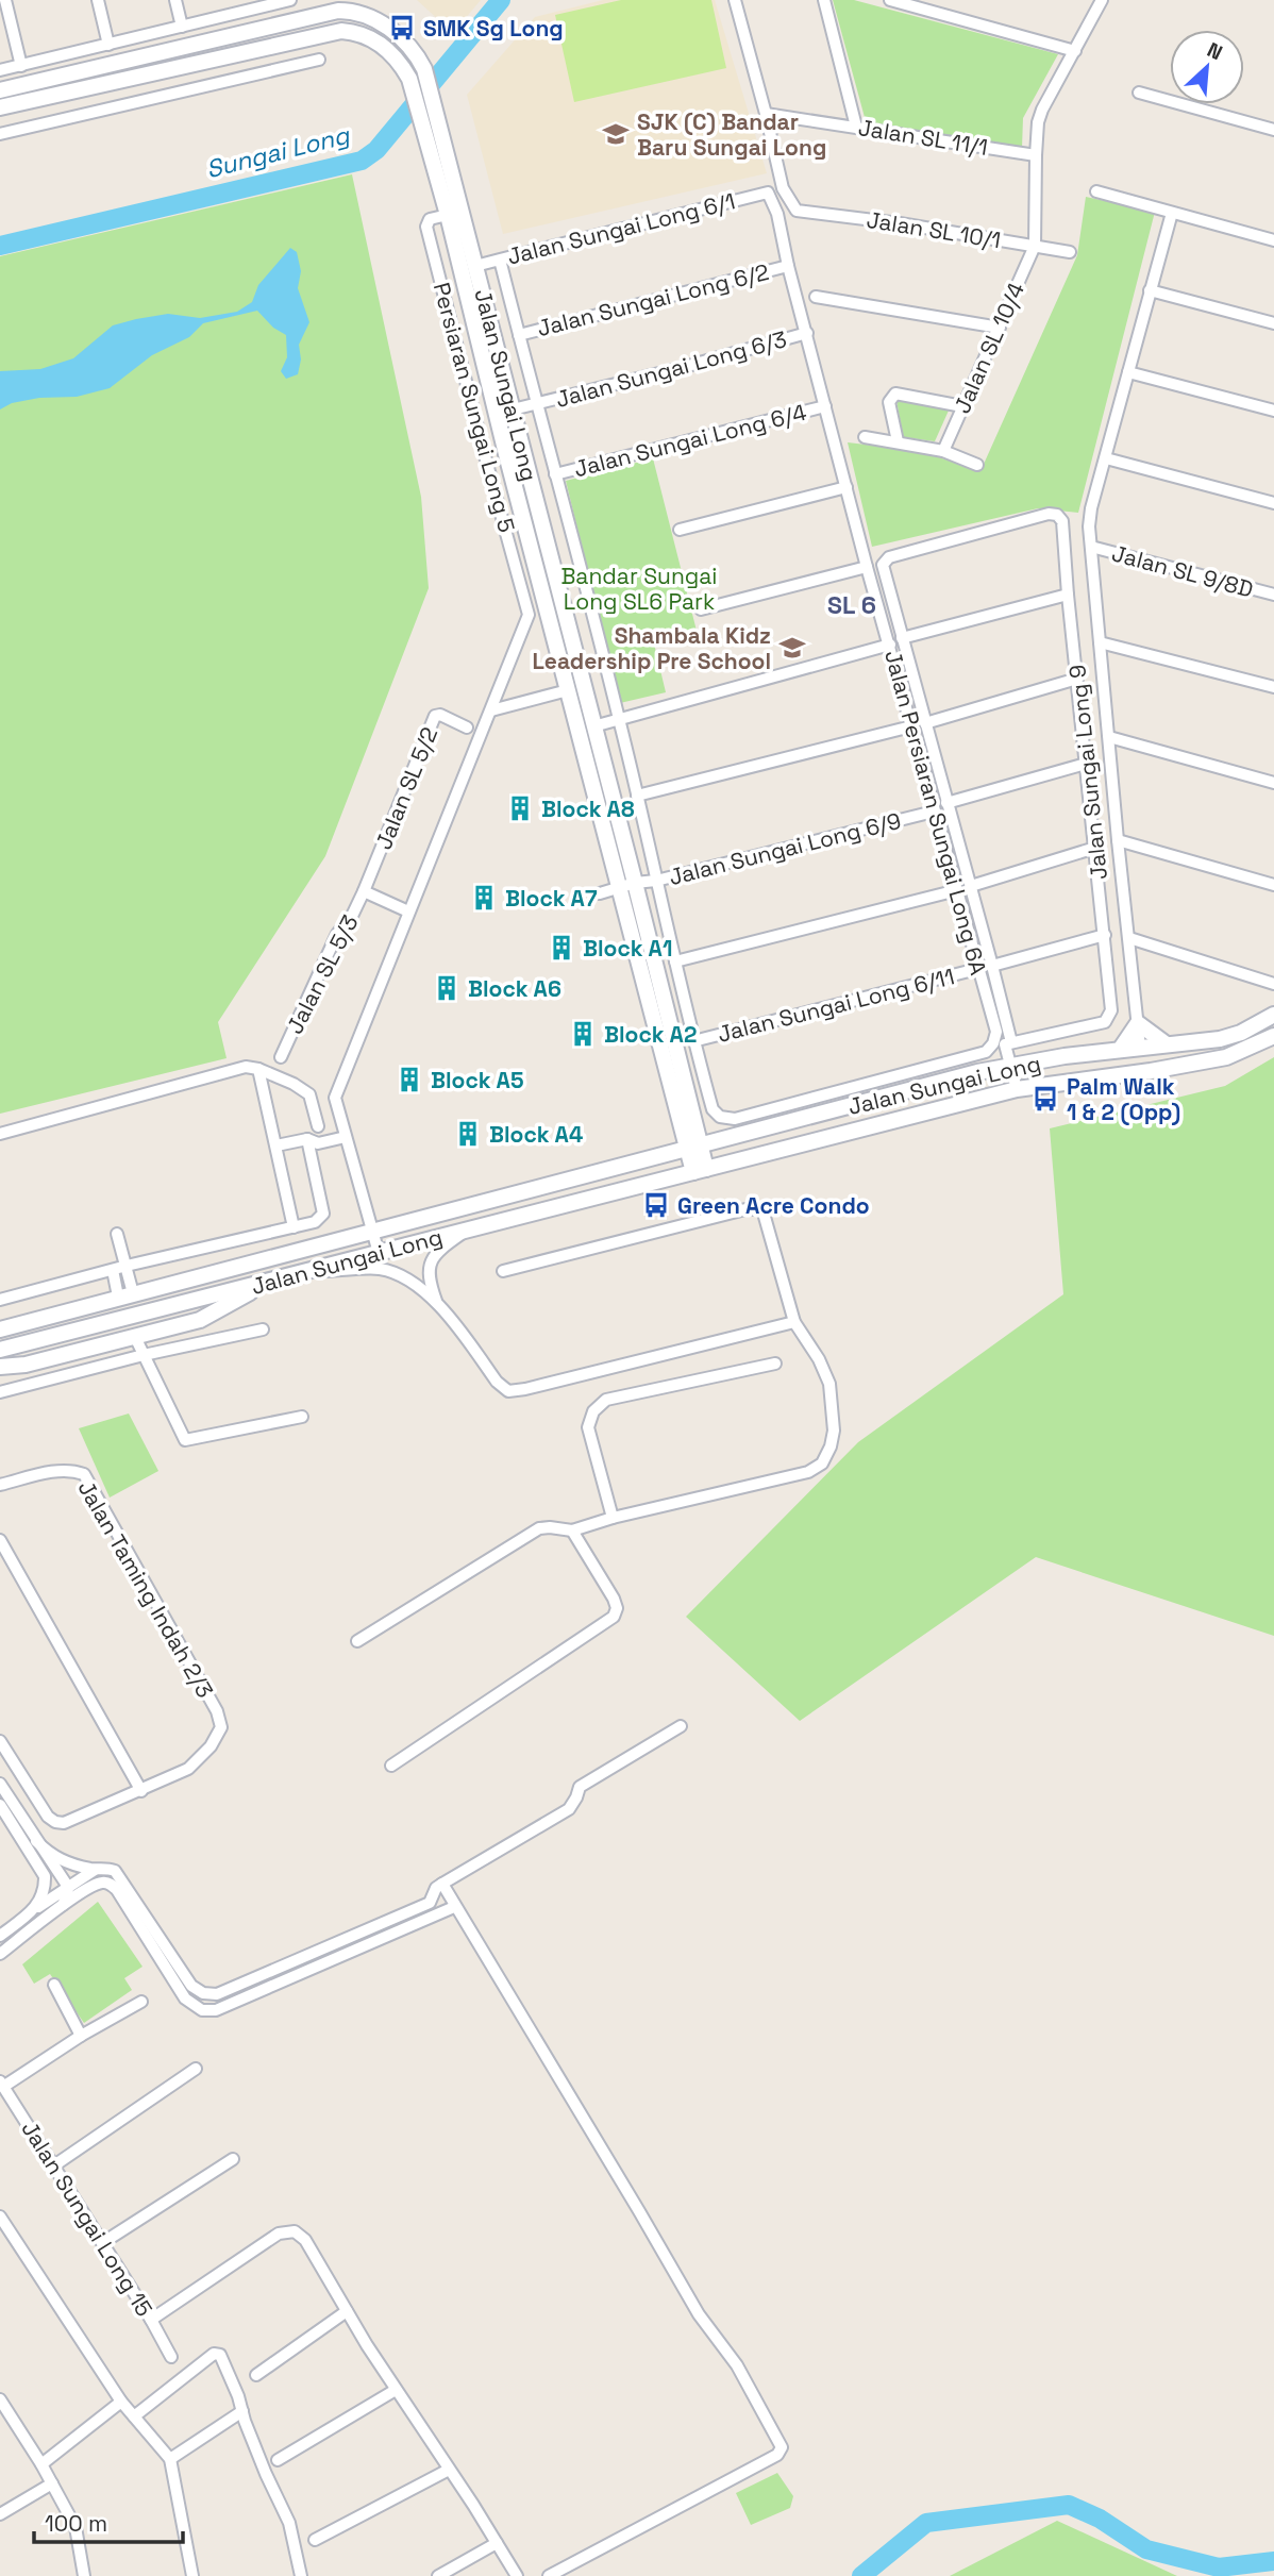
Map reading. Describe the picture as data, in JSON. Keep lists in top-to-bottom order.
{
  "streets": {
    "street": [
      "Jalan SL 11/1",
      "Jalan Sungai Long 6/1",
      "Jalan SL 10/1",
      "Jalan Sungai Long 6/2",
      "Jalan SL 10/4",
      "Jalan Sungai Long 6/3",
      "Jalan Sungai Long",
      "Persiaran Sungai Long 5",
      "Jalan Sungai Long 6/4",
      "Jalan SL 9/8D",
      "Jalan Sungai Long 9",
      "Jalan SL 5/2",
      "Jalan Persiaran Sungai Long 6A",
      "Jalan Sungai Long 6/9",
      "Jalan SL 5/3",
      "Jalan Sungai Long 6/11",
      "Jalan Taming Indah 2/3",
      "Jalan Sungai Long 15"
    ]
  },
  "crossings": [
    ["Jalan SL 11/1", "Jalan SL 10/1"],
    ["Jalan Sungai Long 6/1", "Jalan Sungai Long"],
    ["Jalan Sungai Long 6/1", "Jalan Persiaran Sungai Long 6A"],
    ["Jalan SL 10/1", "Jalan SL 10/4"],
    ["Jalan Sungai Long 6/2", "Jalan Persiaran Sungai Long 6A"],
    ["Jalan Sungai Long 6/3", "Jalan Sungai Long"],
    ["Jalan Sungai Long 6/3", "Jalan Persiaran Sungai Long 6A"],
    ["Jalan Sungai Long", "Persiaran Sungai Long 5"],
    ["Jalan Sungai Long", "Jalan Sungai Long 6/9"],
    ["Jalan Sungai Long 6/4", "Jalan Persiaran Sungai Long 6A"],
    ["Jalan SL 5/2", "Jalan SL 5/3"],
    ["Jalan Persiaran Sungai Long 6A", "Jalan Sungai Long 6/9"],
    ["Jalan Persiaran Sungai Long 6A", "Jalan Sungai Long 6/11"]
  ],
  "districts": ["SL 6"],
  "water": ["Sungai Long"],
  "parks": ["Bandar Sungai Long SL6 Park"],
  "places": {
    "bus stop": ["SMK Sg Long", "Palm Walk 1 & 2 (Opp)", "Green Acre Condo"],
    "school or university": ["SJK (C) Bandar Baru Sungai Long", "Shambala Kidz Leadership Pre School"],
    "building": [
      "Block A8",
      "Block A7",
      "Block A1",
      "Block A6",
      "Block A2",
      "Block A5",
      "Block A4"
    ]
  },
  "scale_bar": "100 m",
  "north": "top right"
}
